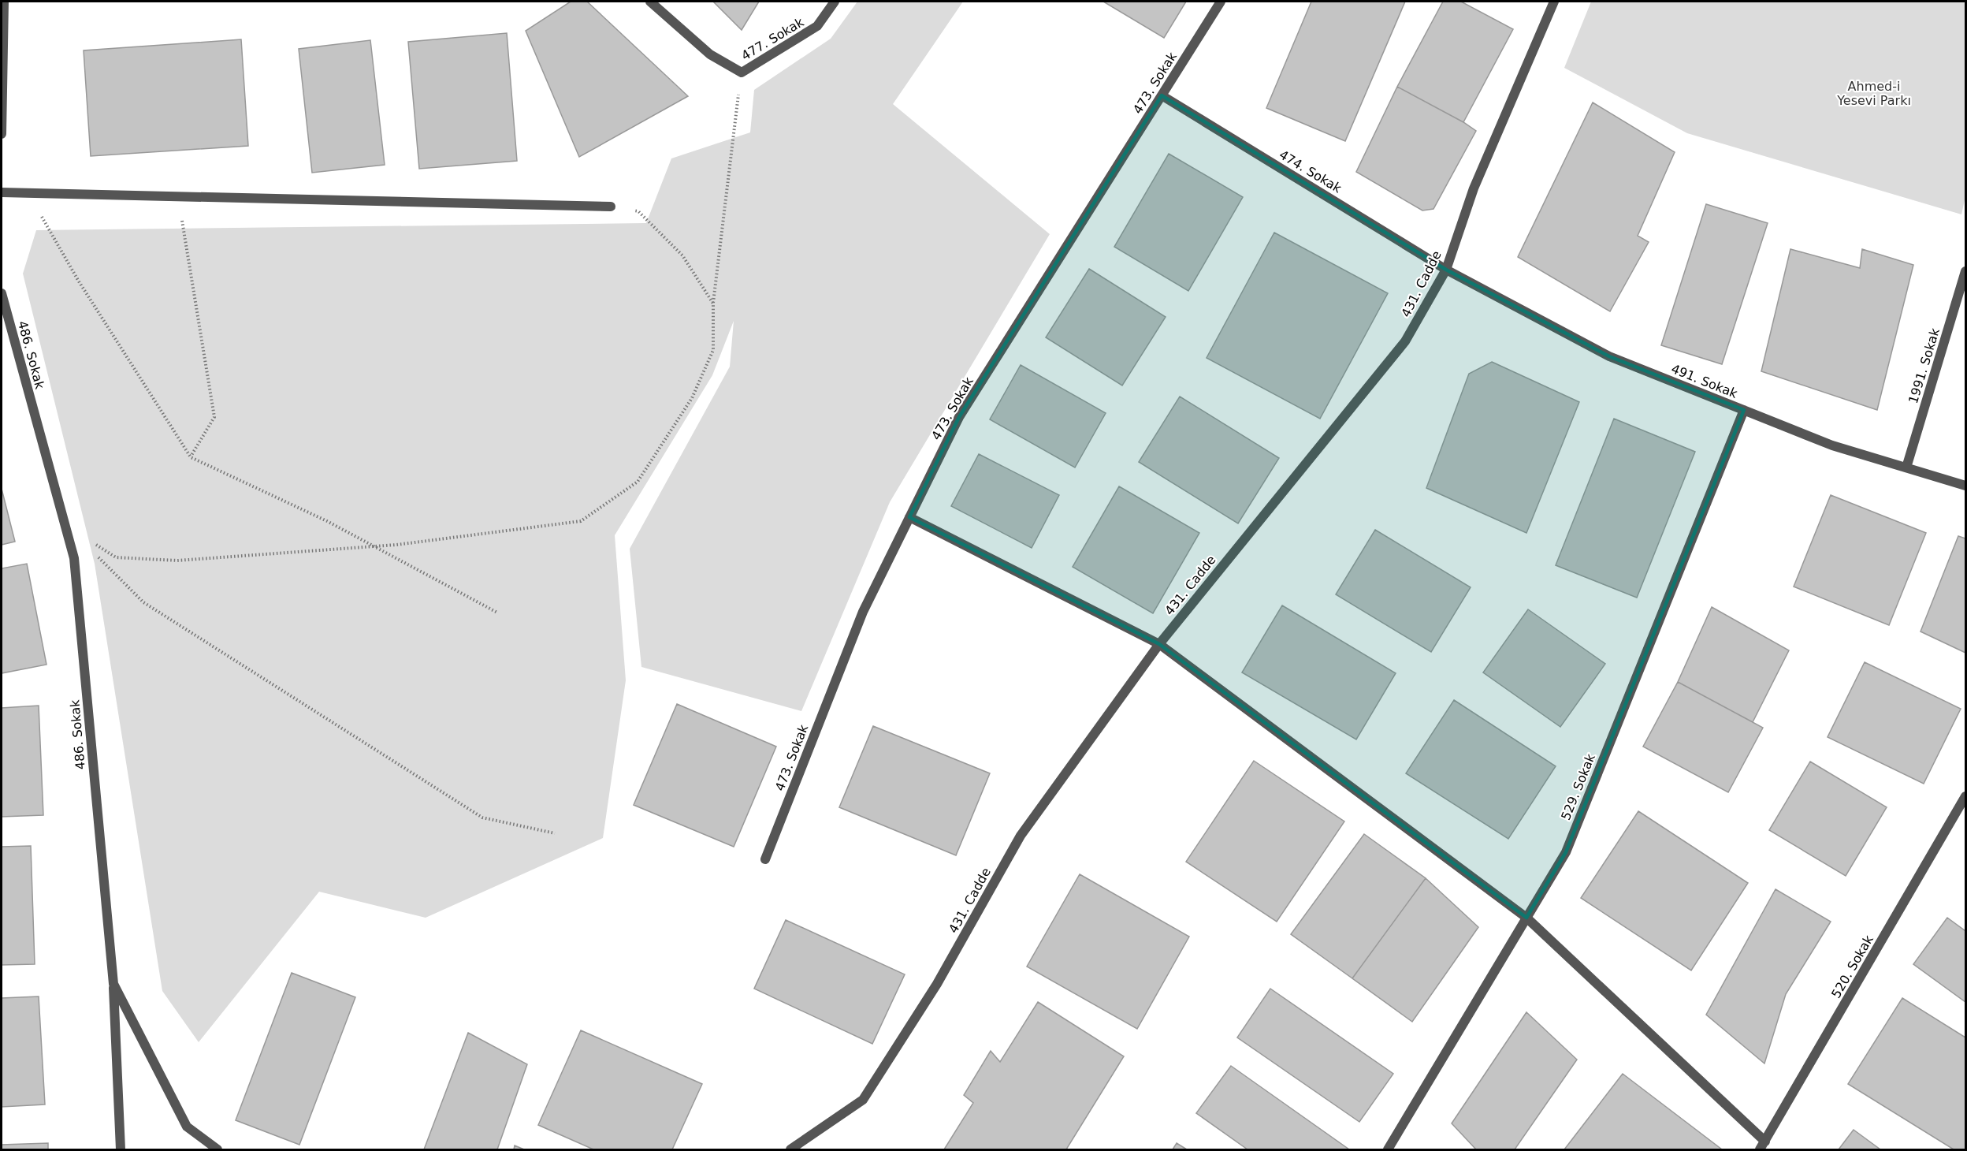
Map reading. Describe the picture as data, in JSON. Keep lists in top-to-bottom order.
{
  "streets": {
    "street": [
      "477. Sokak",
      "473. Sokak",
      "474. Sokak",
      "431. Cadde",
      "486. Sokak",
      "1991. Sokak",
      "491. Sokak",
      "529. Sokak",
      "520. Sokak"
    ]
  },
  "crossings": [
    ["473. Sokak", "474. Sokak"],
    ["474. Sokak", "431. Cadde"],
    ["474. Sokak", "491. Sokak"],
    ["431. Cadde", "491. Sokak"],
    ["1991. Sokak", "491. Sokak"],
    ["491. Sokak", "529. Sokak"]
  ],
  "parks": ["Ahmed-i Yesevi Parkı"]
}
